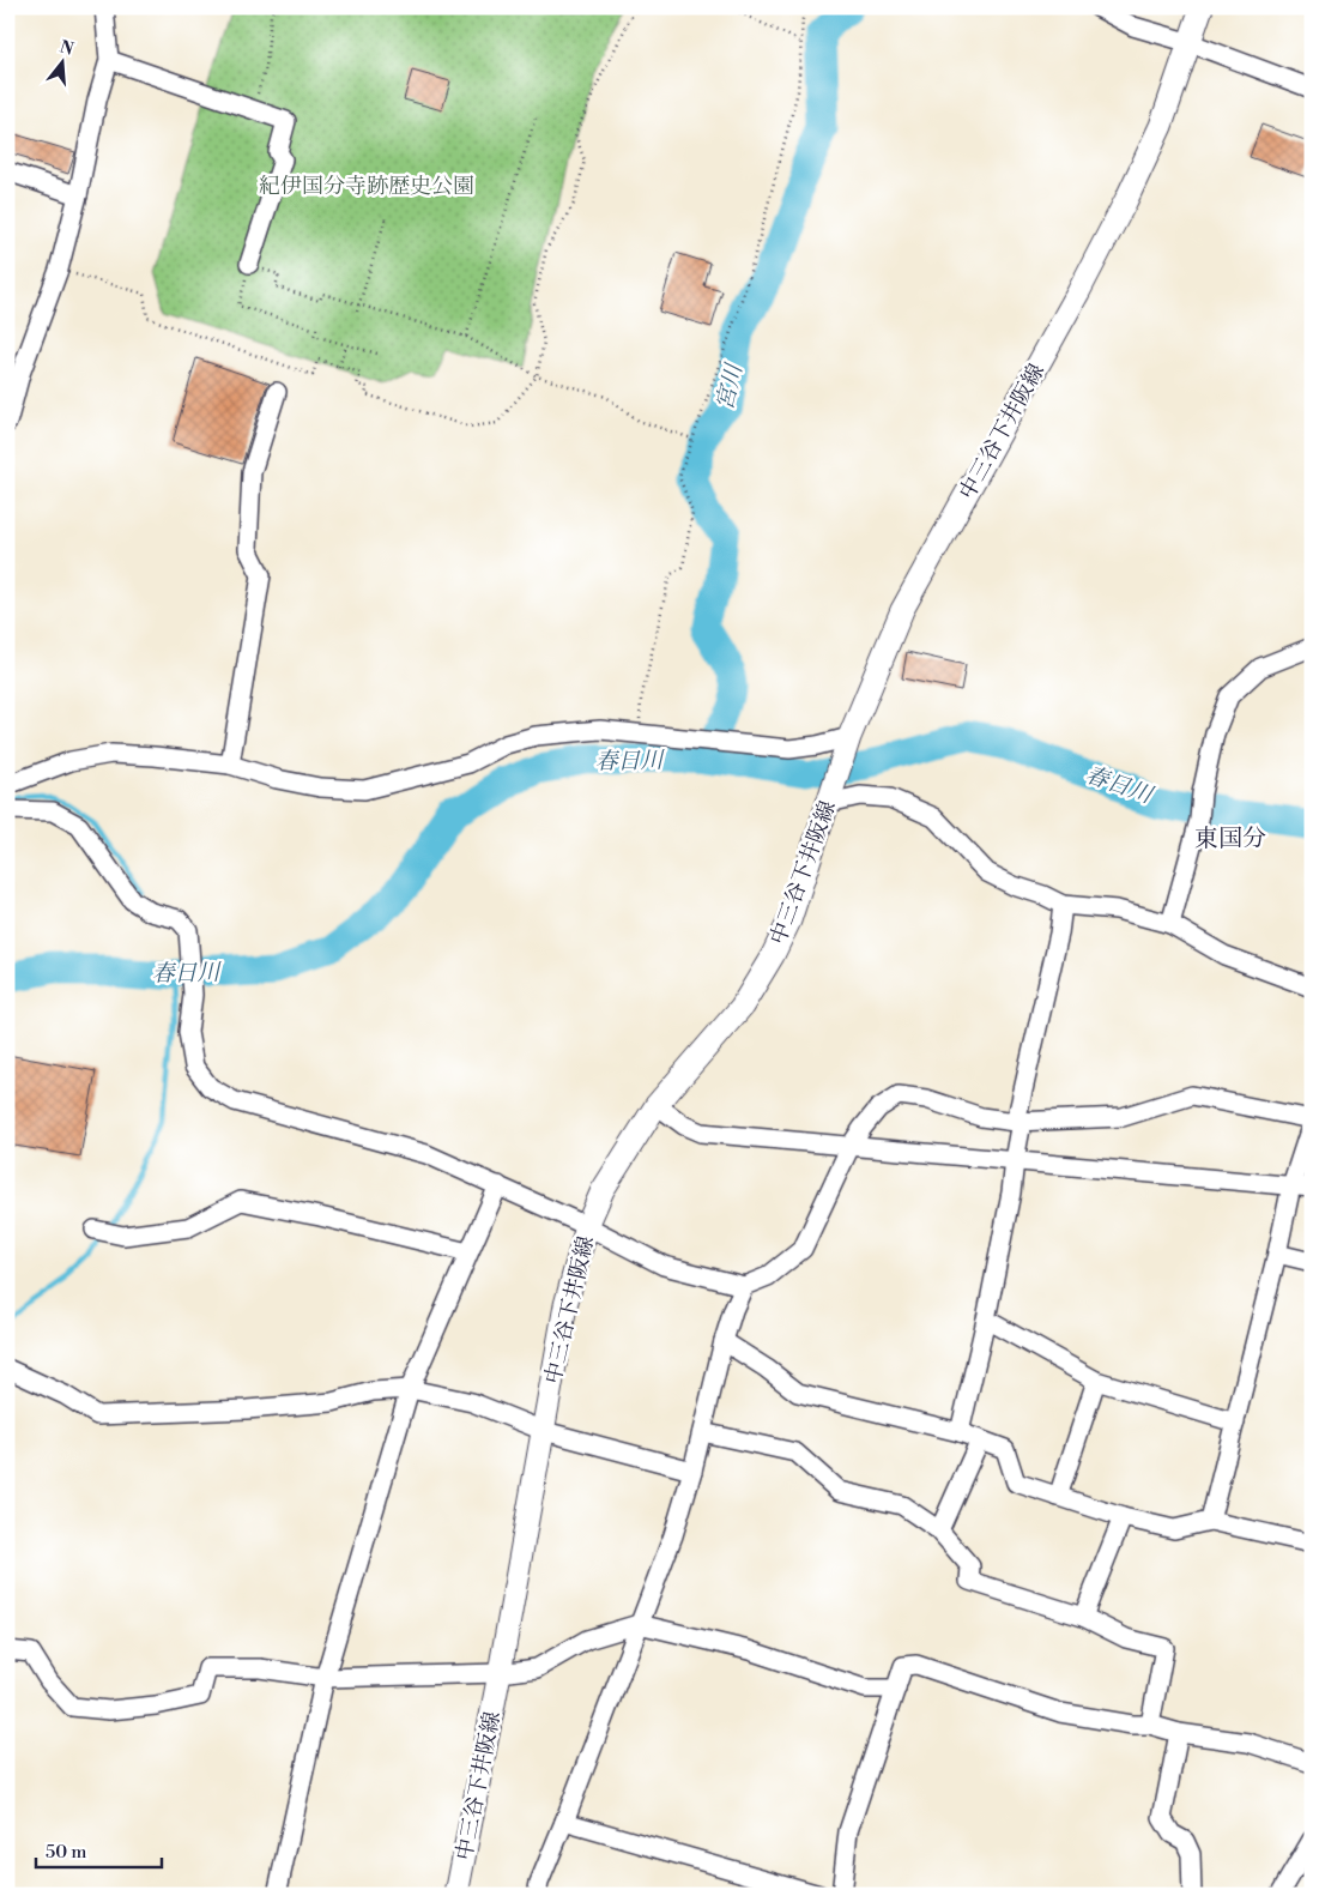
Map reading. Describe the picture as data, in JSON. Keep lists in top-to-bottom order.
{
  "streets": {
    "main road": ["中三谷下井阪線"]
  },
  "districts": ["東国分"],
  "water": ["宮川", "春日川"],
  "parks": ["紀伊国分寺跡歴史公園"],
  "scale_bar": "50 m",
  "north": "top"
}
